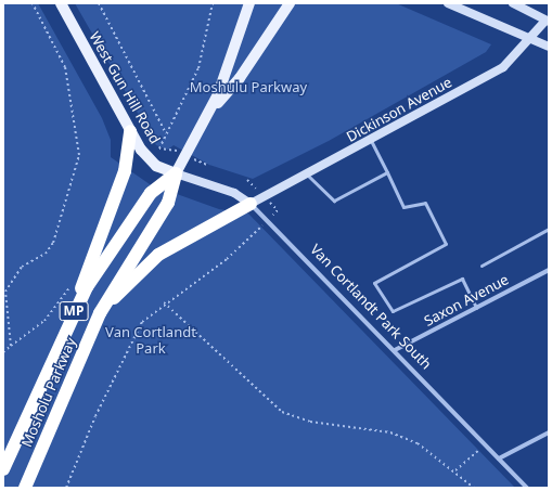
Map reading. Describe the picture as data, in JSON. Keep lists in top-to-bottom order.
{
  "streets": {
    "highway": ["MP", "Mosholu Parkway"],
    "main road": ["West Gun Hill Road", "Dickinson Avenue", "Van Cortlandt Park South"],
    "street": ["Saxon Avenue"]
  },
  "crossings": [
    ["West Gun Hill Road", "Van Cortlandt Park South"],
    ["West Gun Hill Road", "Mosholu Parkway"],
    ["Dickinson Avenue", "Van Cortlandt Park South"],
    ["Saxon Avenue", "Van Cortlandt Park South"],
    ["Van Cortlandt Park South", "Mosholu Parkway"]
  ],
  "parks": ["Moshulu Parkway", "Van Cortlandt Park"]
}
